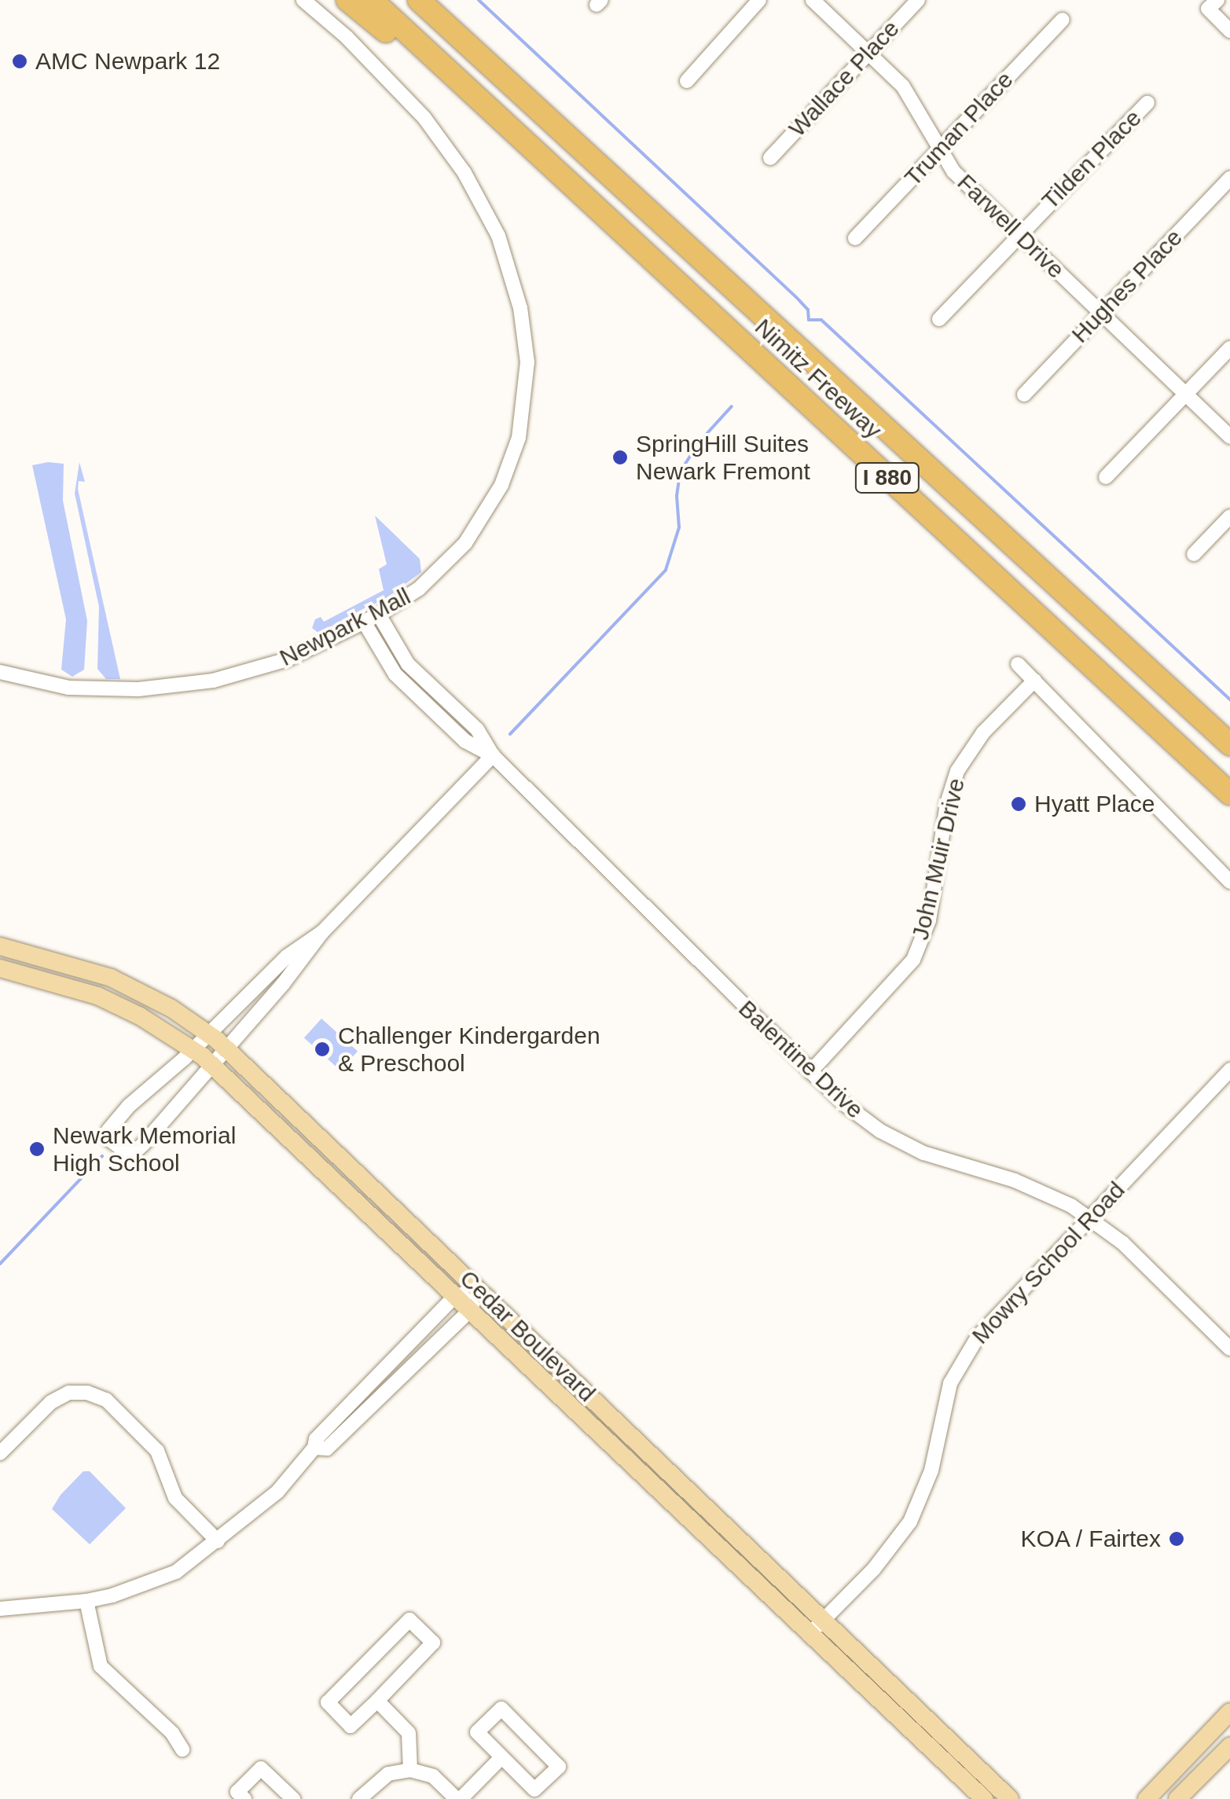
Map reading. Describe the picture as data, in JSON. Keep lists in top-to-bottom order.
{
  "streets": {
    "highway": ["Nimitz Freeway", "I 880"],
    "main road": ["Cedar Boulevard"],
    "street": [
      "Wallace Place",
      "Truman Place",
      "Tilden Place",
      "Farwell Drive",
      "Hughes Place",
      "Newpark Mall",
      "John Muir Drive",
      "Balentine Drive",
      "Mowry School Road"
    ]
  },
  "crossings": [
    ["Wallace Place", "Farwell Drive"],
    ["Truman Place", "Farwell Drive"],
    ["Tilden Place", "Farwell Drive"],
    ["Farwell Drive", "Hughes Place"],
    ["Newpark Mall", "Balentine Drive"],
    ["John Muir Drive", "Balentine Drive"],
    ["Balentine Drive", "Mowry School Road"],
    ["Mowry School Road", "Cedar Boulevard"]
  ],
  "places": [
    "AMC Newpark 12",
    "SpringHill Suites Newark Fremont",
    "Hyatt Place",
    "Challenger Kindergarden & Preschool",
    "Newark Memorial High School",
    "KOA / Fairtex"
  ]
}
